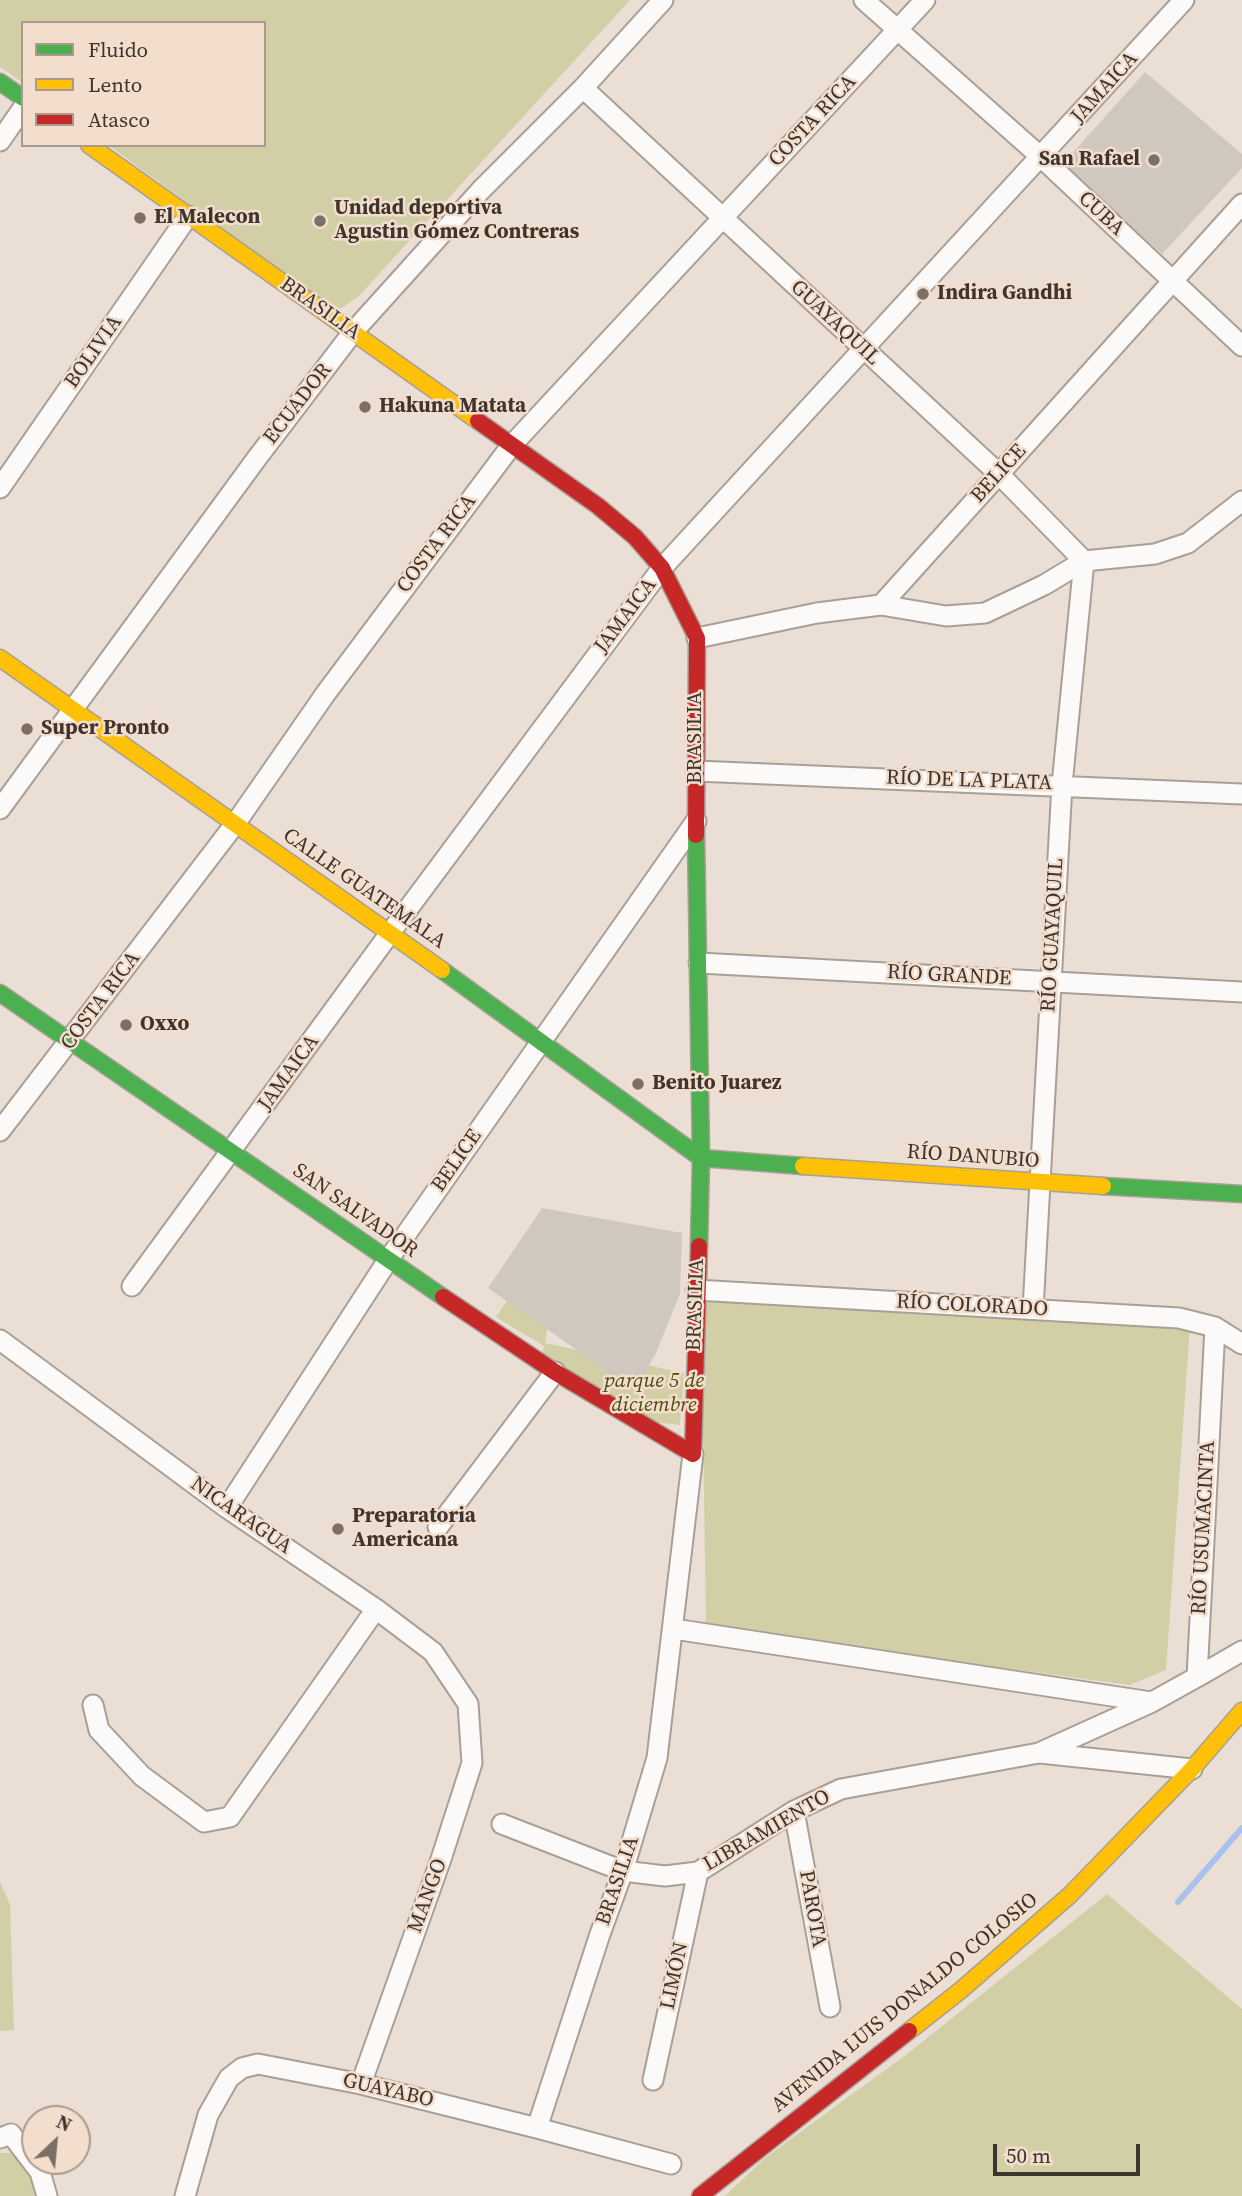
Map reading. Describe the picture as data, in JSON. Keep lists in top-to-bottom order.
{
  "streets": {
    "street": [
      "JAMAICA",
      "COSTA RICA",
      "CUBA",
      "BRASILIA",
      "GUAYAQUIL",
      "BOLIVIA",
      "ECUADOR",
      "BELICE",
      "RÍO DE LA PLATA",
      "CALLE GUATEMALA",
      "RÍO GUAYAQUIL",
      "RÍO GRANDE",
      "RÍO DANUBIO",
      "SAN SALVADOR",
      "RÍO COLORADO",
      "NICARAGUA",
      "RÍO USUMACINTA",
      "LIBRAMIENTO",
      "MANGO",
      "PAROTA",
      "LIMÓN",
      "AVENIDA LUIS DONALDO COLOSIO",
      "GUAYABO"
    ]
  },
  "crossings": [
    ["JAMAICA", "CUBA"],
    ["JAMAICA", "BRASILIA"],
    ["JAMAICA", "GUAYAQUIL"],
    ["JAMAICA", "CALLE GUATEMALA"],
    ["JAMAICA", "SAN SALVADOR"],
    ["COSTA RICA", "CUBA"],
    ["COSTA RICA", "BRASILIA"],
    ["COSTA RICA", "GUAYAQUIL"],
    ["COSTA RICA", "CALLE GUATEMALA"],
    ["COSTA RICA", "SAN SALVADOR"],
    ["CUBA", "BELICE"],
    ["BRASILIA", "BOLIVIA"],
    ["BRASILIA", "ECUADOR"],
    ["BRASILIA", "BELICE"],
    ["BRASILIA", "RÍO DE LA PLATA"],
    ["BRASILIA", "CALLE GUATEMALA"],
    ["BRASILIA", "RÍO GRANDE"],
    ["BRASILIA", "RÍO DANUBIO"],
    ["BRASILIA", "SAN SALVADOR"],
    ["BRASILIA", "RÍO COLORADO"],
    ["BRASILIA", "LIBRAMIENTO"],
    ["BRASILIA", "GUAYABO"],
    ["GUAYAQUIL", "ECUADOR"],
    ["GUAYAQUIL", "BELICE"],
    ["GUAYAQUIL", "RÍO GUAYAQUIL"],
    ["ECUADOR", "CALLE GUATEMALA"],
    ["BELICE", "CALLE GUATEMALA"],
    ["BELICE", "SAN SALVADOR"],
    ["BELICE", "NICARAGUA"],
    ["RÍO DE LA PLATA", "RÍO GUAYAQUIL"],
    ["CALLE GUATEMALA", "RÍO DANUBIO"],
    ["RÍO GUAYAQUIL", "RÍO GRANDE"],
    ["RÍO GUAYAQUIL", "RÍO DANUBIO"],
    ["RÍO GUAYAQUIL", "RÍO COLORADO"],
    ["RÍO COLORADO", "RÍO USUMACINTA"],
    ["NICARAGUA", "MANGO"],
    ["LIBRAMIENTO", "PAROTA"],
    ["LIBRAMIENTO", "LIMÓN"],
    ["MANGO", "GUAYABO"]
  ],
  "parks": ["parque 5 de diciembre"],
  "places": [
    "San Rafael",
    "El Malecon",
    "Unidad deportiva Agustin Gómez Contreras",
    "Indira Gandhi",
    "Hakuna Matata",
    "Super Pronto",
    "Oxxo",
    "Benito Juarez",
    "Preparatoria Americana"
  ],
  "legend": ["Fluido", "Lento", "Atasco"],
  "scale_bar": "50 m",
  "north": "top right"
}
